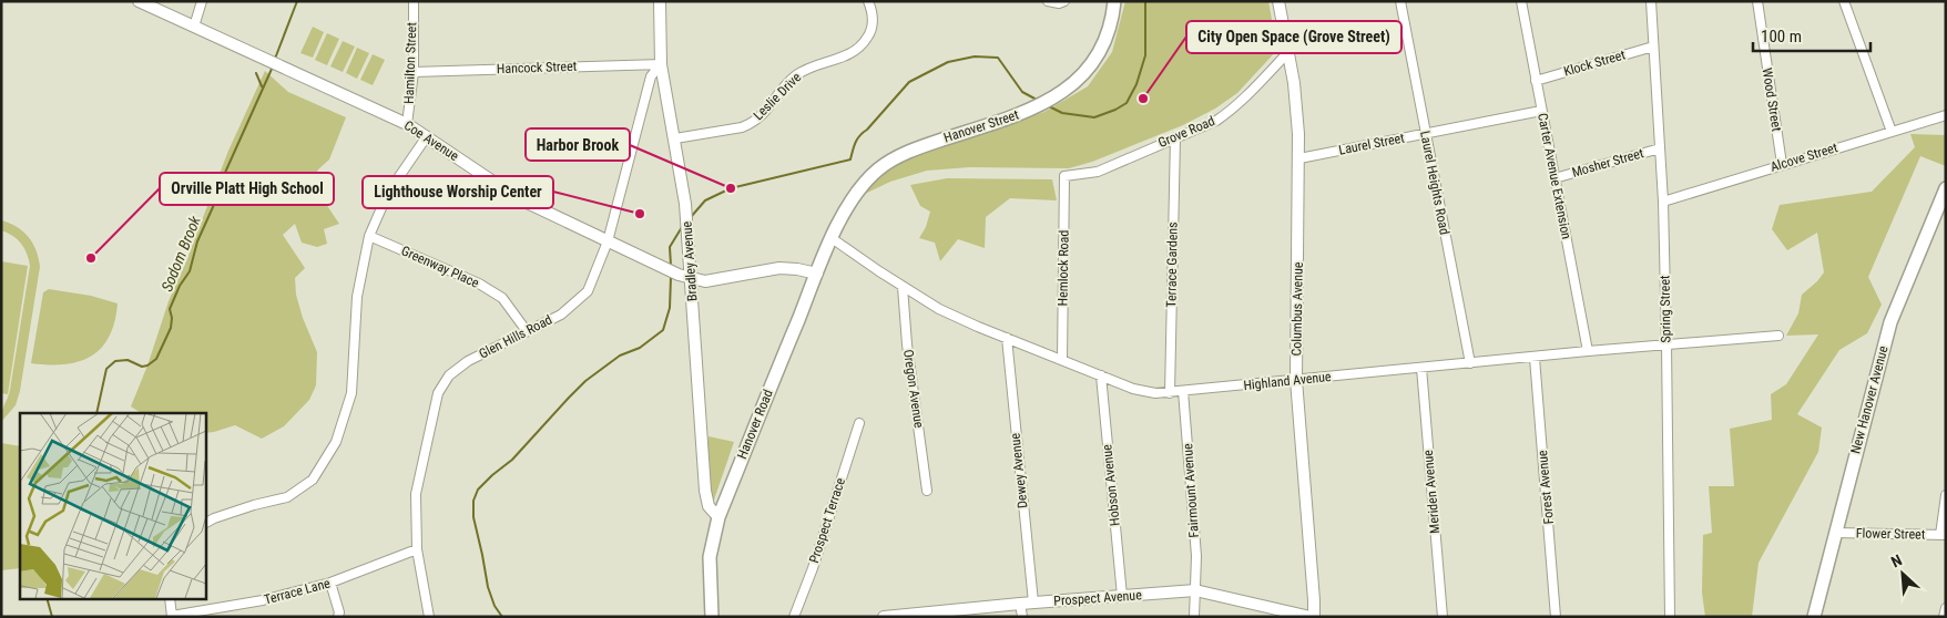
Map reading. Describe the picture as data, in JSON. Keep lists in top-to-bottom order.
{
  "streets": {
    "main road": ["Hanover Street", "New Hanover Avenue", "Hanover Road"],
    "street": [
      "Hamilton Street",
      "Klock Street",
      "Hancock Street",
      "Leslie Drive",
      "Wood Street",
      "Grove Road",
      "Coe Avenue",
      "Laurel Street",
      "Alcove Street",
      "Mosher Street",
      "Carter Avenue Extension",
      "Laurel Heights Road",
      "Bradley Avenue",
      "Terrace Gardens",
      "Greenway Place",
      "Hemlock Road",
      "Columbus Avenue",
      "Spring Street",
      "Glen Hills Road",
      "Highland Avenue",
      "Oregon Avenue",
      "Dewey Avenue",
      "Hobson Avenue",
      "Forest Avenue",
      "Fairmount Avenue",
      "Meriden Avenue",
      "Prospect Terrace",
      "Flower Street",
      "Terrace Lane",
      "Prospect Avenue"
    ]
  },
  "crossings": [
    ["Hamilton Street", "Hancock Street"],
    ["Hamilton Street", "Coe Avenue"],
    ["Klock Street", "Carter Avenue Extension"],
    ["Klock Street", "Spring Street"],
    ["Hancock Street", "Bradley Avenue"],
    ["Hancock Street", "Glen Hills Road"],
    ["Leslie Drive", "Bradley Avenue"],
    ["Wood Street", "Alcove Street"],
    ["Hanover Street", "Highland Avenue"],
    ["Hanover Street", "Hanover Road"],
    ["Grove Road", "Terrace Gardens"],
    ["Grove Road", "Hemlock Road"],
    ["Grove Road", "Columbus Avenue"],
    ["Coe Avenue", "Bradley Avenue"],
    ["Coe Avenue", "Glen Hills Road"],
    ["Coe Avenue", "Hanover Road"],
    ["Laurel Street", "Carter Avenue Extension"],
    ["Laurel Street", "Laurel Heights Road"],
    ["Laurel Street", "Columbus Avenue"],
    ["Alcove Street", "Spring Street"],
    ["Mosher Street", "Carter Avenue Extension"],
    ["Mosher Street", "Spring Street"],
    ["Carter Avenue Extension", "Highland Avenue"],
    ["Laurel Heights Road", "Highland Avenue"],
    ["Bradley Avenue", "Glen Hills Road"],
    ["Bradley Avenue", "Hanover Road"],
    ["Terrace Gardens", "Highland Avenue"],
    ["Greenway Place", "Glen Hills Road"],
    ["Hemlock Road", "Highland Avenue"],
    ["Columbus Avenue", "Highland Avenue"],
    ["Columbus Avenue", "Prospect Avenue"],
    ["Spring Street", "Highland Avenue"],
    ["Glen Hills Road", "Terrace Lane"],
    ["Highland Avenue", "Oregon Avenue"],
    ["Highland Avenue", "Hanover Road"],
    ["Highland Avenue", "Dewey Avenue"],
    ["Highland Avenue", "Hobson Avenue"],
    ["Highland Avenue", "Forest Avenue"],
    ["Highland Avenue", "Fairmount Avenue"],
    ["Highland Avenue", "Meriden Avenue"],
    ["New Hanover Avenue", "Flower Street"],
    ["Dewey Avenue", "Prospect Avenue"],
    ["Hobson Avenue", "Prospect Avenue"],
    ["Fairmount Avenue", "Prospect Avenue"]
  ],
  "water": ["Sodom Brook"],
  "places": [
    "City Open Space (Grove Street)",
    "Harbor Brook",
    "Lighthouse Worship Center",
    "Orville Platt High School"
  ],
  "scale_bar": "100 m",
  "north": "top left"
}
